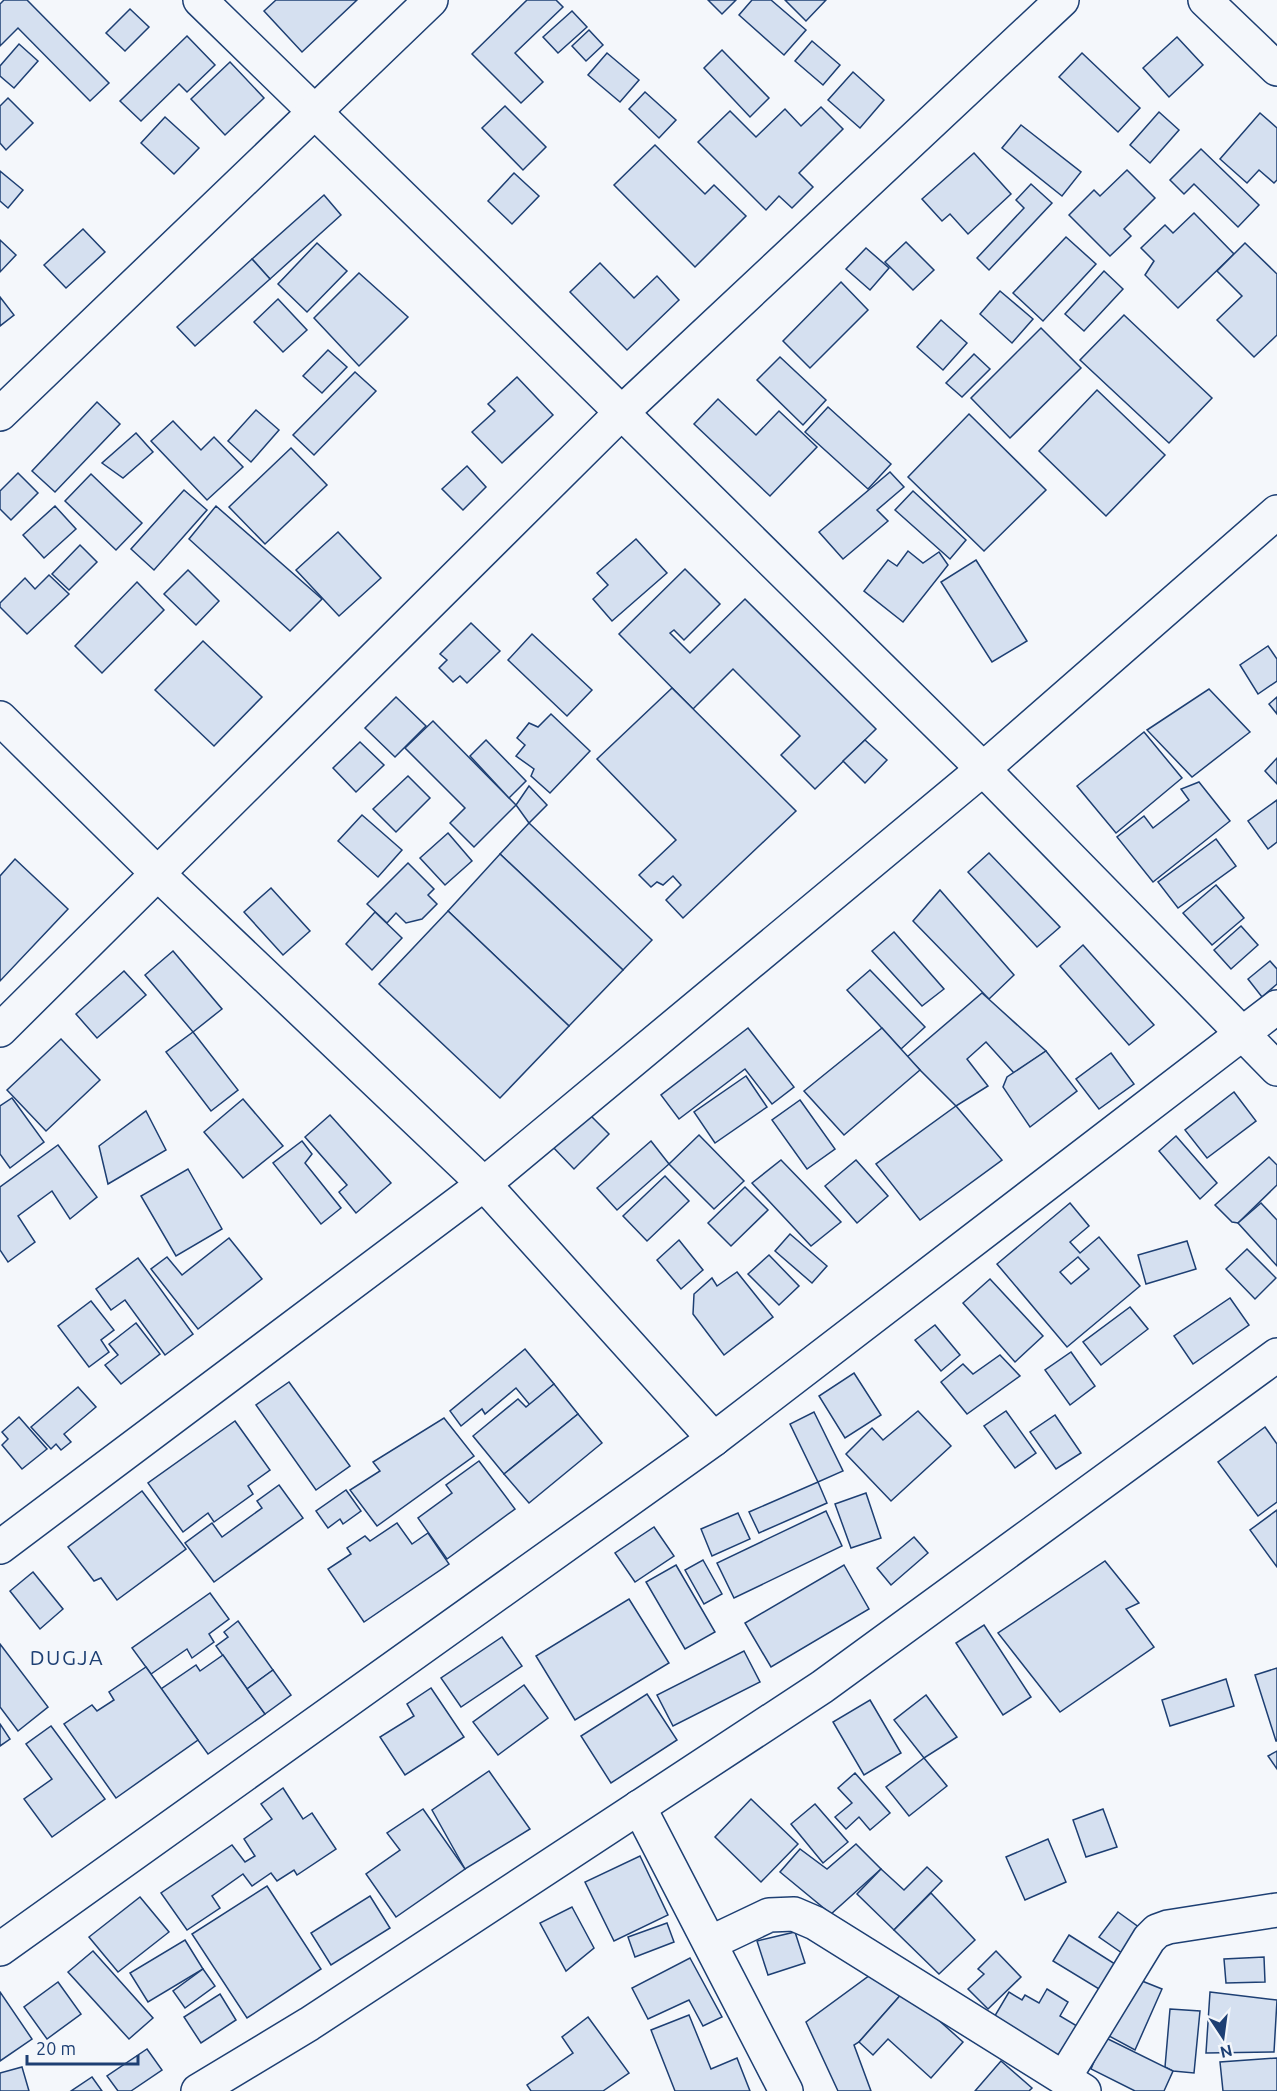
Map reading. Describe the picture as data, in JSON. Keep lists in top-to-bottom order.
{
  "districts": ["DUGJA"],
  "scale_bar": "20 m",
  "north": "bottom"
}
